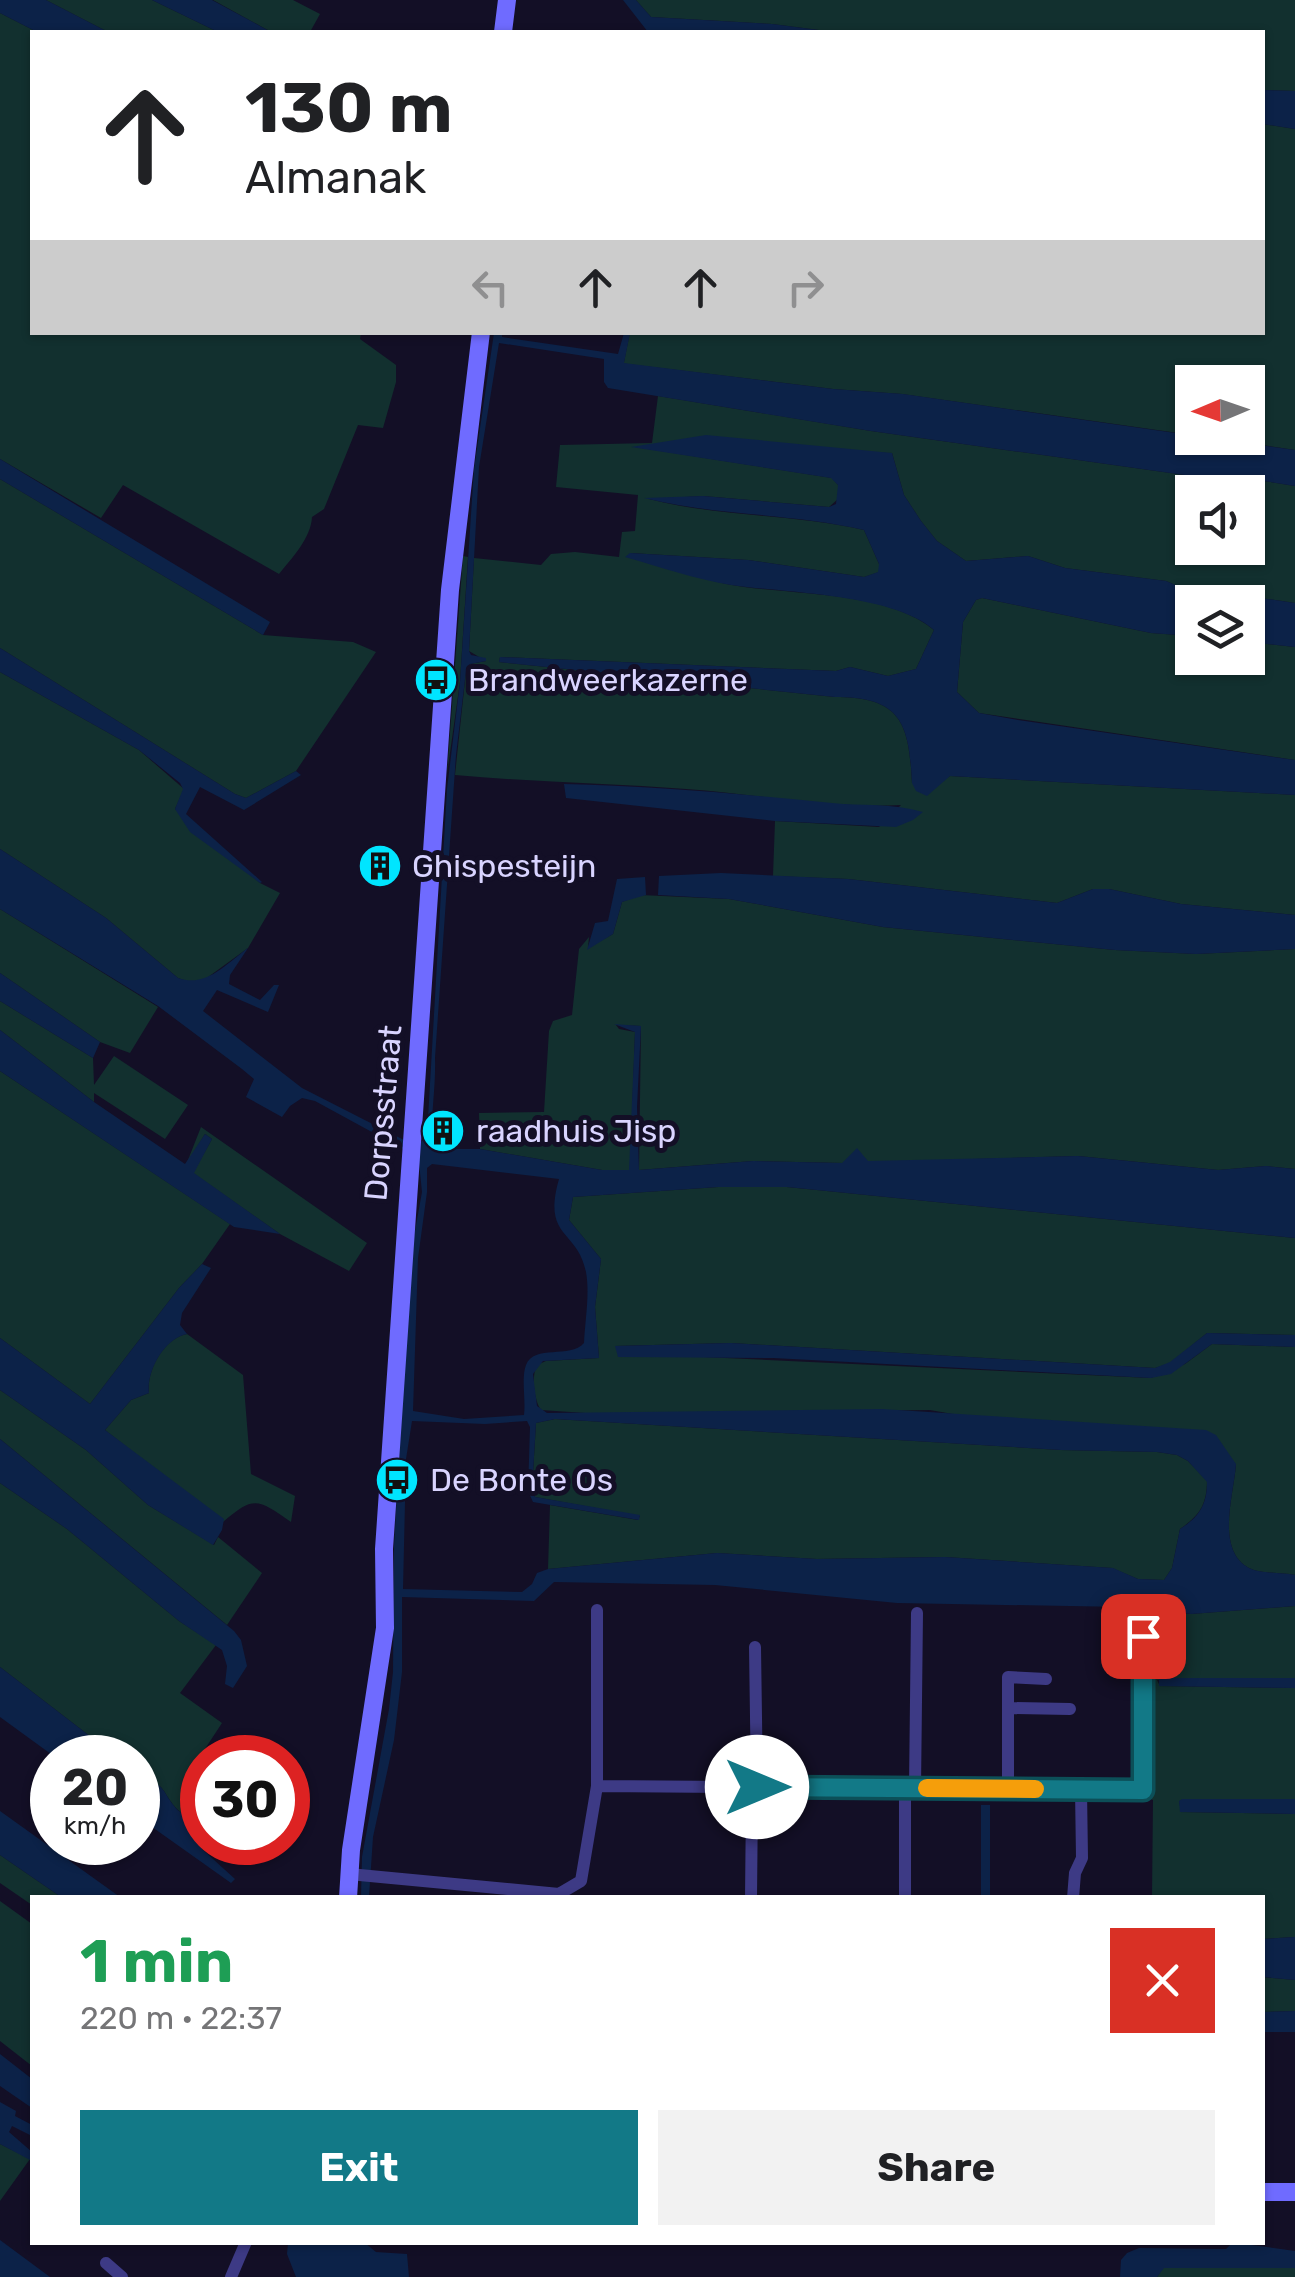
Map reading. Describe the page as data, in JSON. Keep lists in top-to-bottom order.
{
  "streets": {
    "street": ["Dorpsstraat"]
  },
  "places": {
    "bus stop": ["Brandweerkazerne", "De Bonte Os"],
    "building": ["Ghispesteijn", "raadhuis Jisp"]
  },
  "north": "left",
  "page": {
    "turn": ["130 m", "Almanak"],
    "speed": "20 km/h",
    "limit": "30",
    "heading": ["1 min", "220 m · 22:37"],
    "buttons": ["Exit", "Share"]
  }
}
